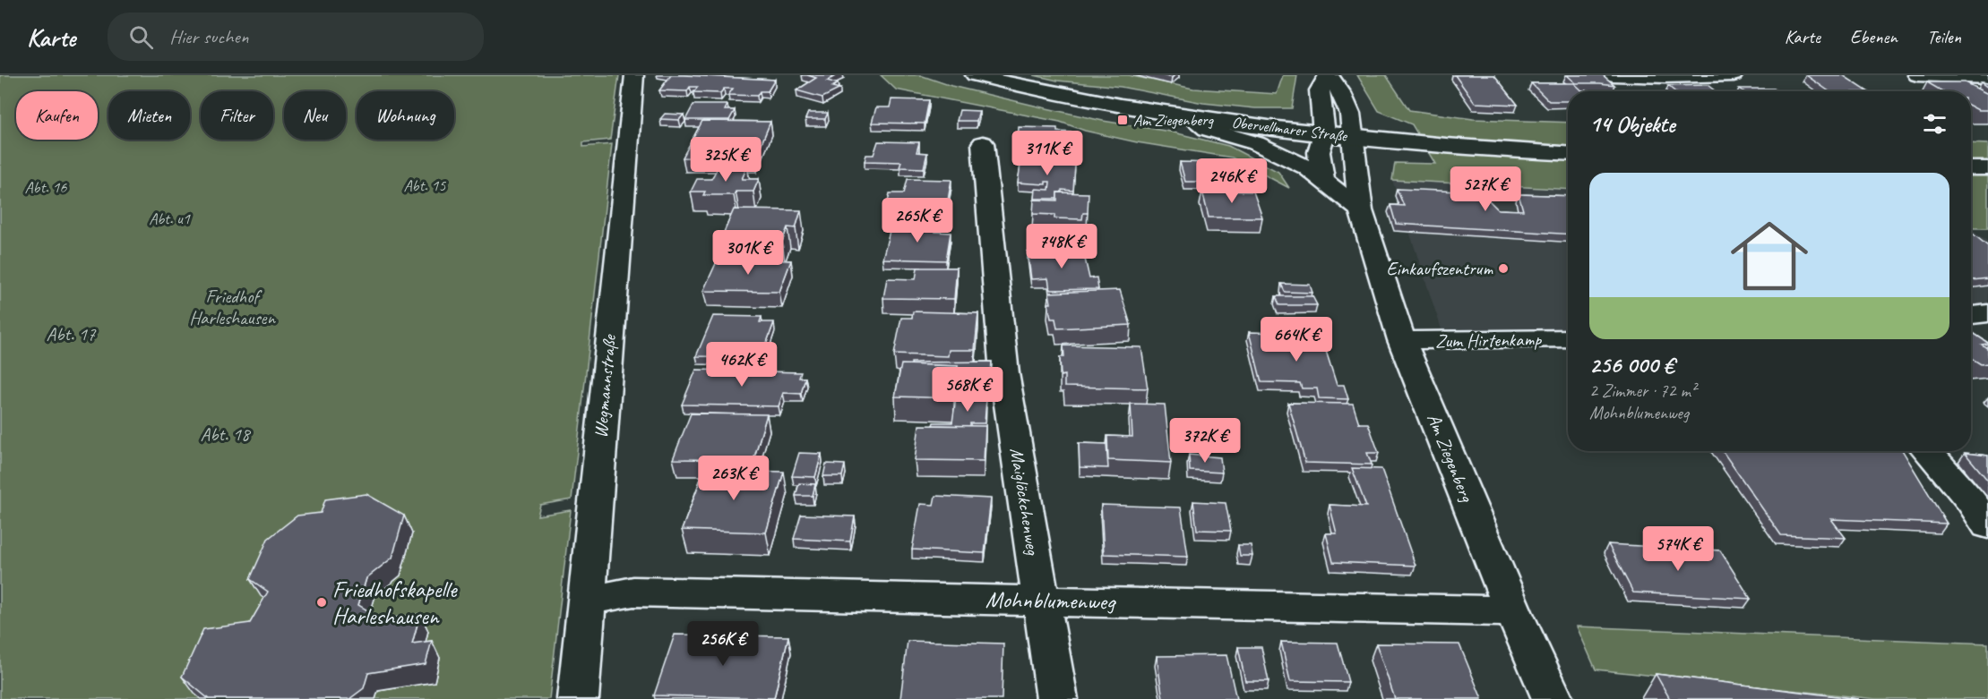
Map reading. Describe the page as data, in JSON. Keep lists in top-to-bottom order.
{
  "streets": {
    "street": [
      "Obervellmarer Straße",
      "Zum Hirtenkamp",
      "Wegmannstraße",
      "Am Ziegenberg",
      "Maiglöckchenweg",
      "Mohnblumenweg"
    ]
  },
  "crossings": [
    ["Obervellmarer Straße", "Am Ziegenberg"],
    ["Zum Hirtenkamp", "Am Ziegenberg"],
    ["Wegmannstraße", "Mohnblumenweg"],
    ["Am Ziegenberg", "Mohnblumenweg"],
    ["Maiglöckchenweg", "Mohnblumenweg"]
  ],
  "parks": [
    "Abt. 15",
    "Abt. 16",
    "Abt. u1",
    "Friedhof Harleshausen",
    "Abt. 17",
    "Abt. 18"
  ],
  "places": {
    "transit": ["Am Ziegenberg"],
    "other": ["Einkaufszentrum", "Friedhofskapelle Harleshausen"]
  },
  "page": {
    "header": "Karte",
    "search": "Hier suchen",
    "nav": ["Karte", "Ebenen", "Teilen"],
    "chip": [
      "Kaufen",
      "Mieten",
      "Filter",
      "Neu",
      "Wohnung"
    ],
    "heading": "14 Objekte",
    "price": [
      "311K €",
      "325K €",
      "246K €",
      "527K €",
      "265K €",
      "748K €",
      "301K €",
      "664K €",
      "462K €",
      "568K €",
      "372K €",
      "263K €",
      "574K €",
      "256K €"
    ],
    "list": [
      {
        "name": "256 000 €",
        "note": "2 Zimmer · 72 m² · Mohnblumenweg"
      }
    ]
  }
}
